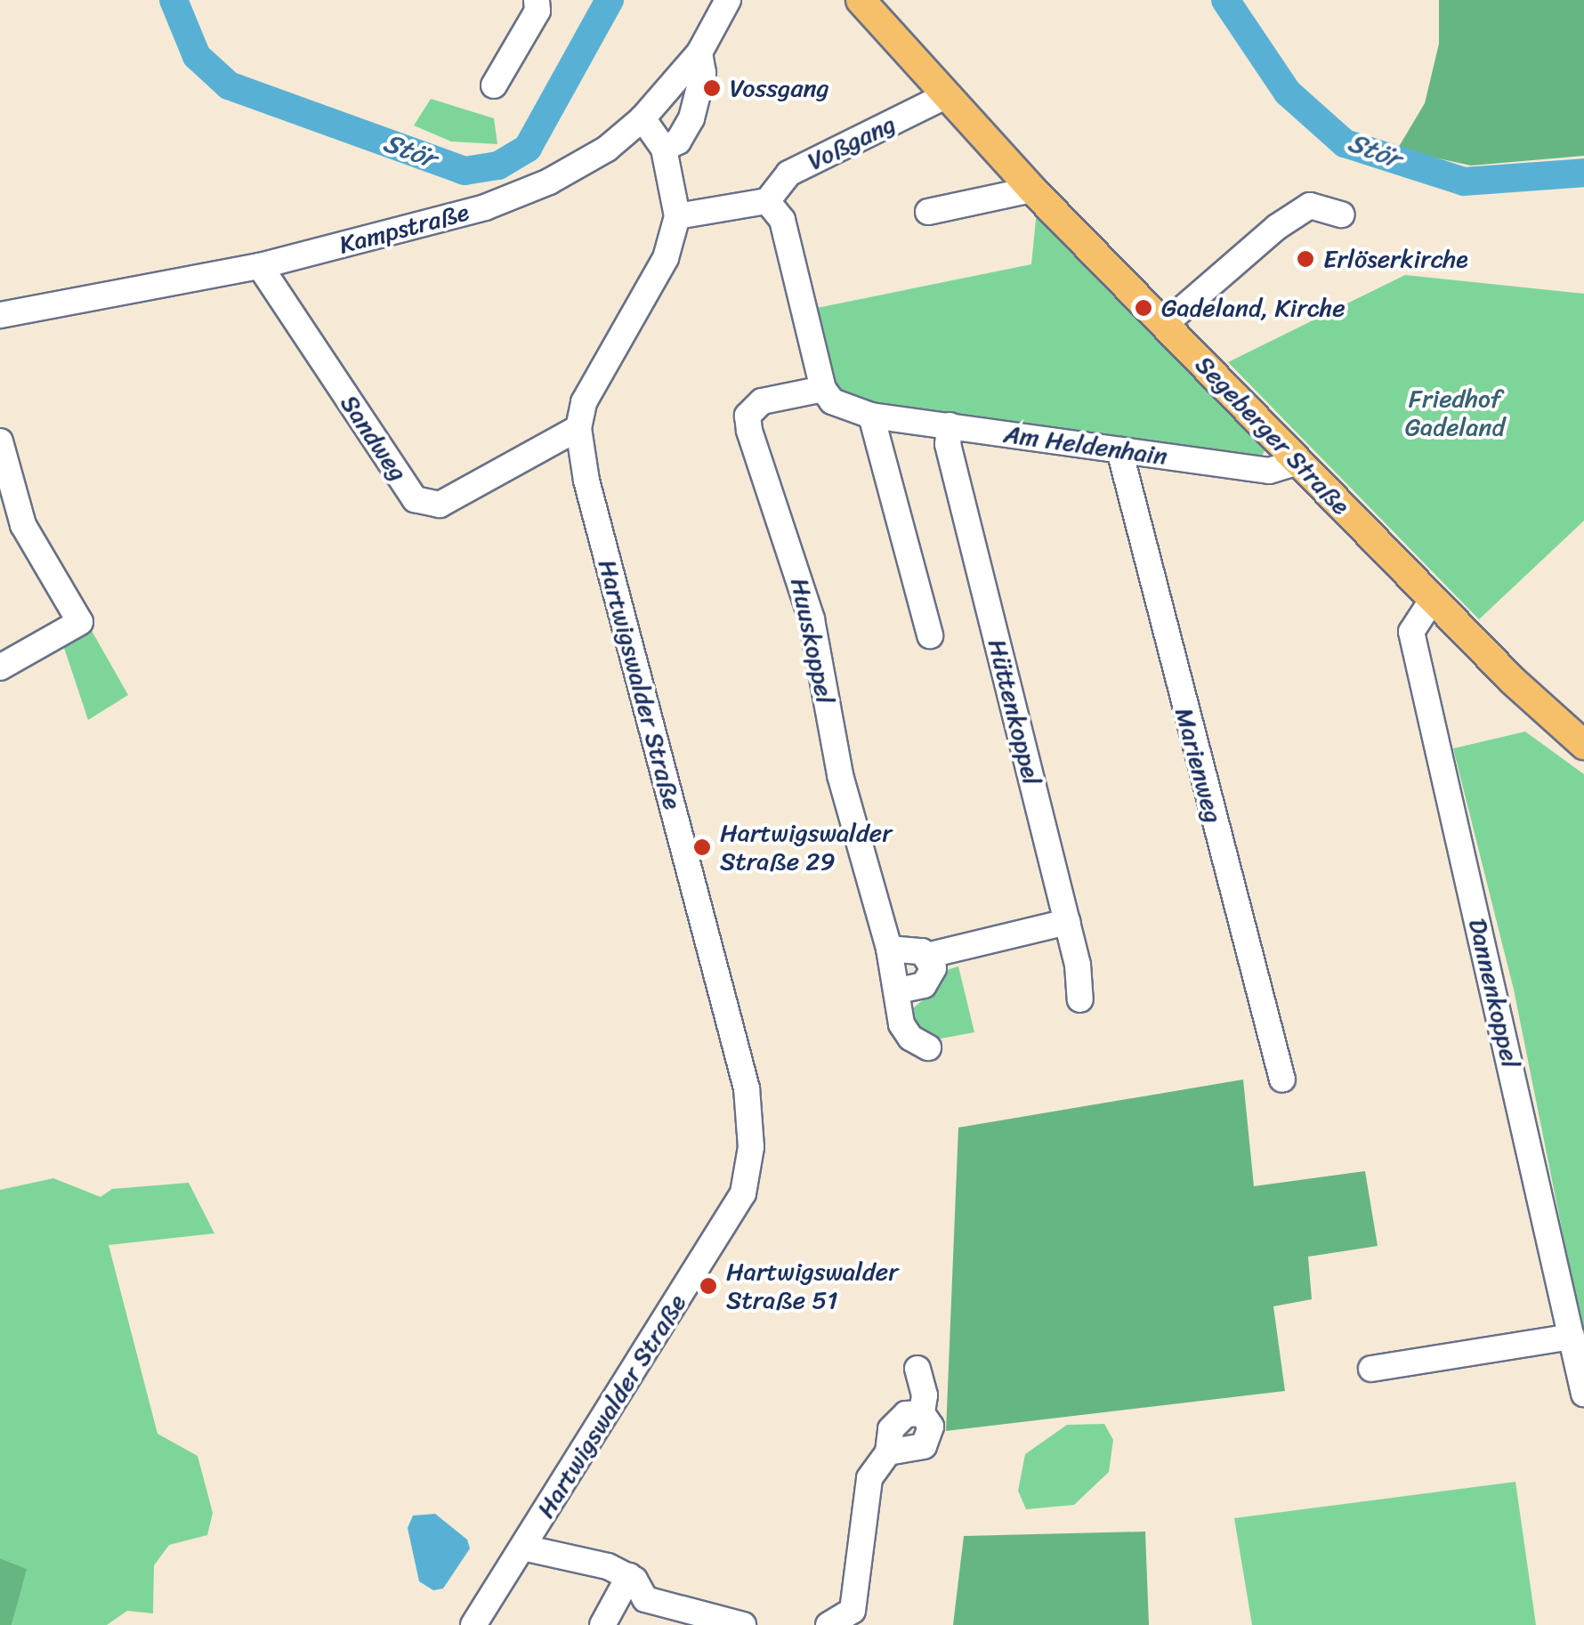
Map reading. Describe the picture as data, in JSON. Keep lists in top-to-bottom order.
{
  "streets": {
    "main road": ["Segeberger Straße"],
    "street": [
      "Voßgang",
      "Kampstraße",
      "Sandweg",
      "Am Heldenhain",
      "Huuskoppel",
      "Hartwigswalder Straße",
      "Hüttenkoppel",
      "Marienweg",
      "Dannenkoppel"
    ]
  },
  "crossings": [
    ["Voßgang", "Segeberger Straße"],
    ["Kampstraße", "Sandweg"],
    ["Kampstraße", "Hartwigswalder Straße"],
    ["Segeberger Straße", "Am Heldenhain"],
    ["Segeberger Straße", "Dannenkoppel"],
    ["Sandweg", "Hartwigswalder Straße"],
    ["Am Heldenhain", "Huuskoppel"],
    ["Am Heldenhain", "Hüttenkoppel"],
    ["Am Heldenhain", "Marienweg"]
  ],
  "water": ["Stör"],
  "parks": ["Friedhof Gadeland"],
  "places": [
    "Vossgang",
    "Erlöserkirche",
    "Gadeland, Kirche",
    "Hartwigswalder Straße 29",
    "Hartwigswalder Straße 51"
  ]
}
